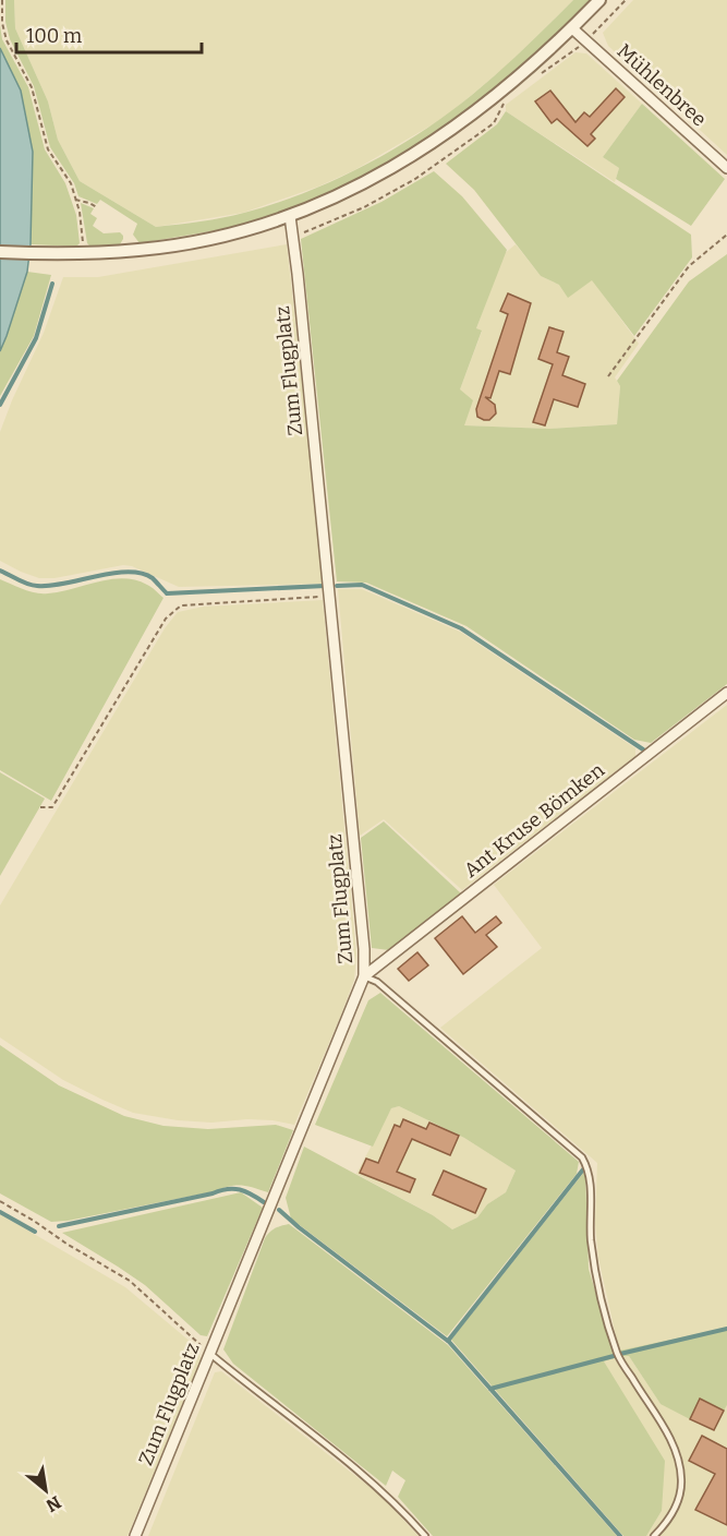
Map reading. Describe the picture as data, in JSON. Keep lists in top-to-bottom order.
{
  "streets": {
    "street": ["Mühlenbree", "Zum Flugplatz", "Ant Kruse Bömken"]
  },
  "crossings": [
    ["Zum Flugplatz", "Ant Kruse Bömken"]
  ],
  "scale_bar": "100 m",
  "north": "bottom right"
}
